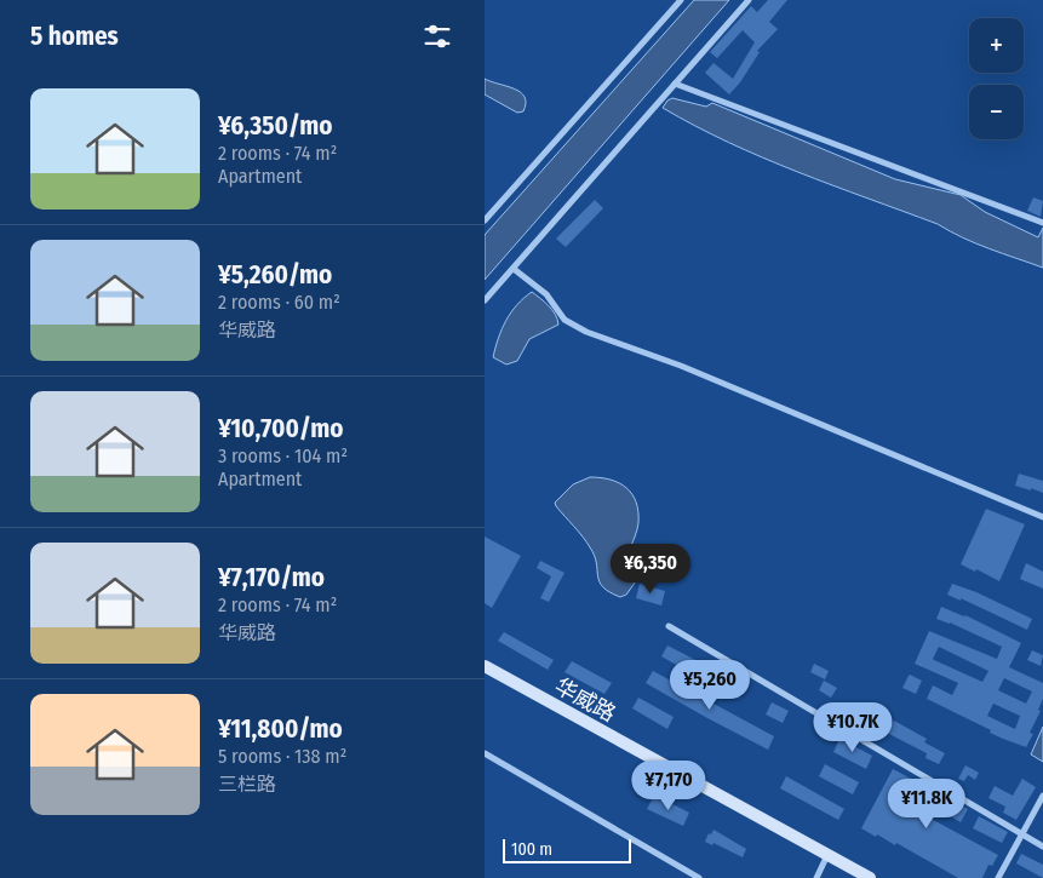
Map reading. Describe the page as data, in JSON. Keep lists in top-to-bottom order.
{
  "streets": {
    "main road": ["华威路"]
  },
  "scale_bar": "100 m",
  "page": {
    "heading": "5 homes",
    "map_buttons": ["+", "−"],
    "list": [
      {
        "name": "¥6,350/mo",
        "note": "2 rooms · 74 m² · Apartment"
      },
      {
        "name": "¥5,260/mo",
        "note": "2 rooms · 60 m² · 华威路"
      },
      {
        "name": "¥10,700/mo",
        "note": "3 rooms · 104 m² · Apartment"
      },
      {
        "name": "¥7,170/mo",
        "note": "2 rooms · 74 m² · 华威路"
      },
      {
        "name": "¥11,800/mo",
        "note": "5 rooms · 138 m² · 三栏路"
      }
    ],
    "price": [
      "¥6,350",
      "¥5,260",
      "¥10.7K",
      "¥7,170",
      "¥11.8K"
    ],
    "scale": "100 m"
  }
}
